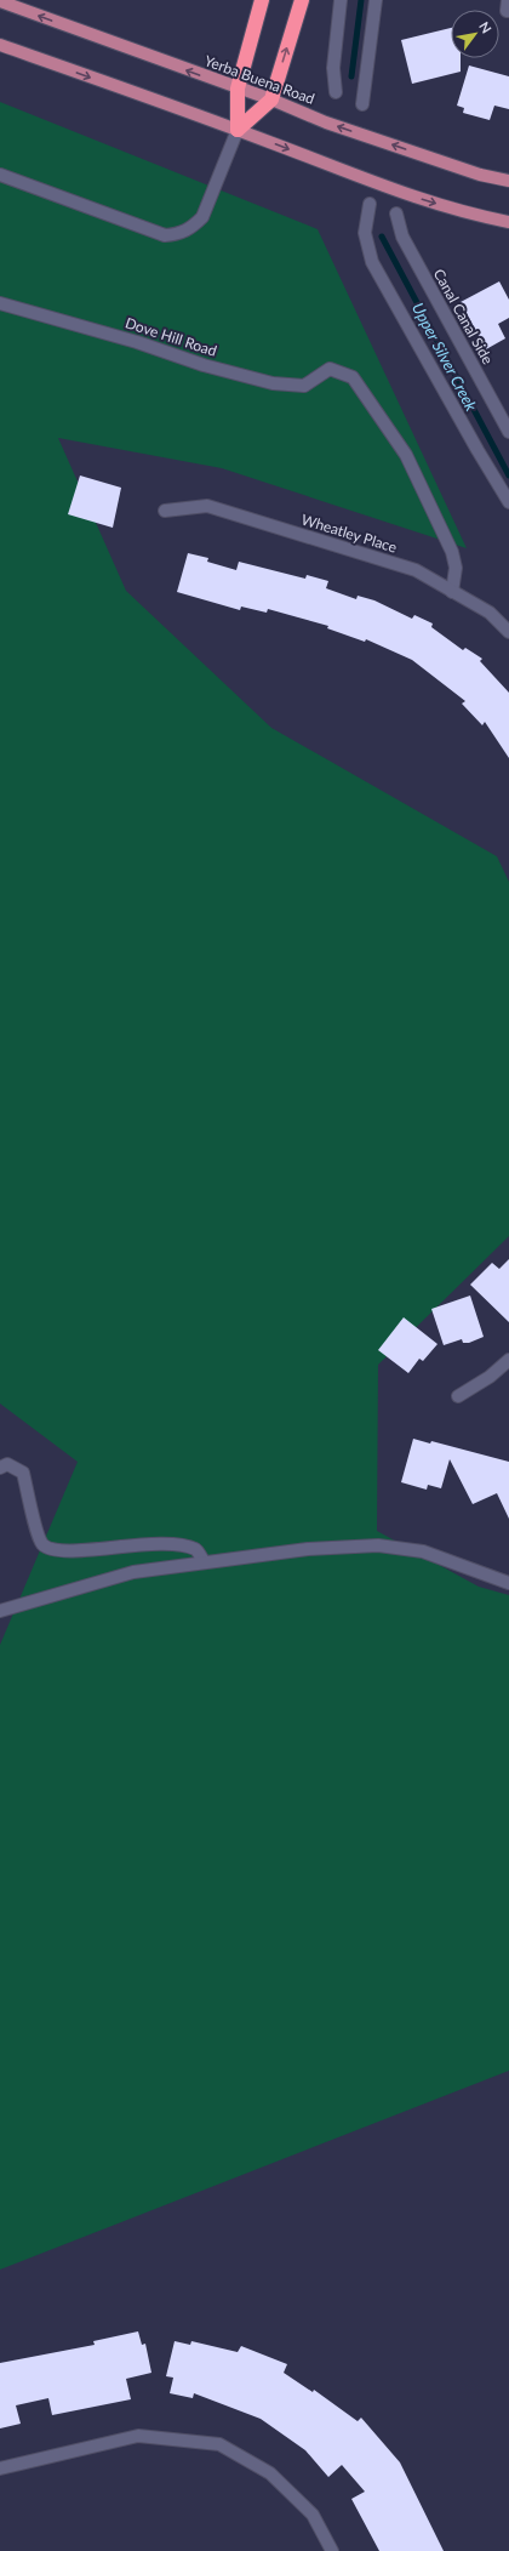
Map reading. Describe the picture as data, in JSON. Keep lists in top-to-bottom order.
{
  "streets": {
    "main road": ["Yerba Buena Road"],
    "street": ["Canal Canal Side", "Dove Hill Road", "Wheatley Place"]
  },
  "crossings": [
    ["Dove Hill Road", "Wheatley Place"]
  ],
  "water": ["Upper Silver Creek"],
  "north": "top right"
}
